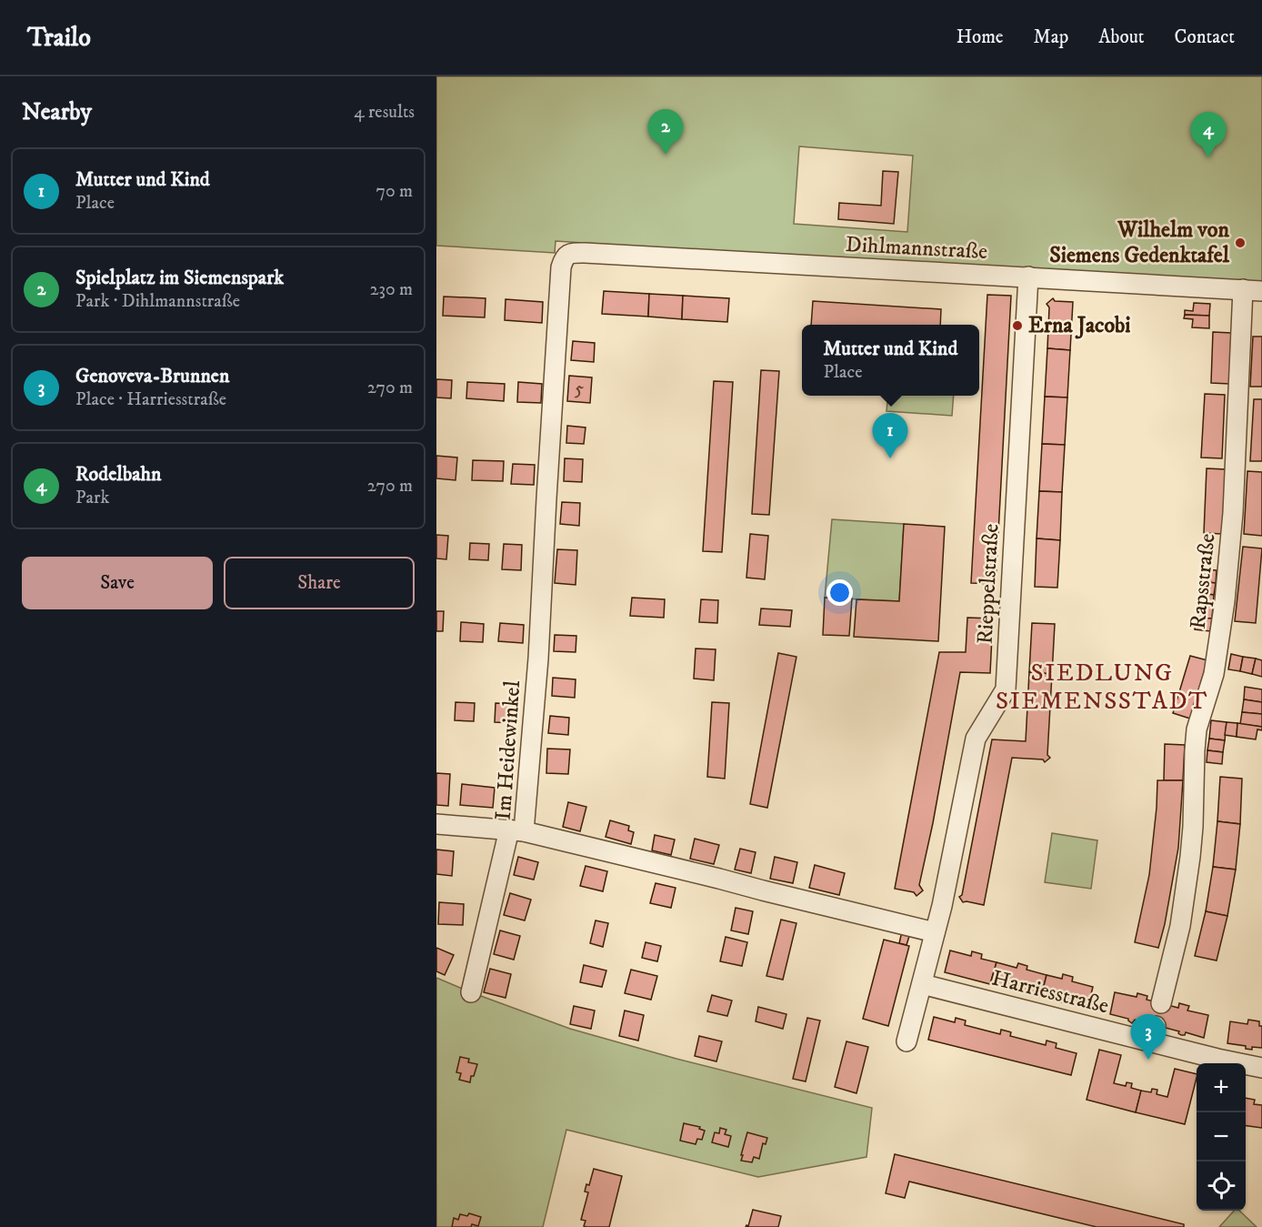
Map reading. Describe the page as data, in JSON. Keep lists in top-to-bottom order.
{
  "streets": {
    "street": [
      "Dihlmannstraße",
      "Rapsstraße",
      "Rieppelstraße",
      "Im Heidewinkel",
      "Harriesstraße"
    ]
  },
  "crossings": [
    ["Dihlmannstraße", "Rapsstraße"],
    ["Dihlmannstraße", "Rieppelstraße"],
    ["Dihlmannstraße", "Im Heidewinkel"],
    ["Rieppelstraße", "Im Heidewinkel"],
    ["Rieppelstraße", "Harriesstraße"]
  ],
  "districts": ["SIEDLUNG SIEMENSSTADT"],
  "places": ["Wilhelm von Siemens Gedenktafel", "Erna Jacobi"],
  "house_numbers": ["5"],
  "page": {
    "header": "Trailo",
    "nav": [
      "Home",
      "Map",
      "About",
      "Contact"
    ],
    "heading": ["Nearby", "4 results"],
    "pins": [
      "2",
      "4",
      "1",
      "3"
    ],
    "list": [
      {
        "mark": "1",
        "name": "Mutter und Kind",
        "note": "Place",
        "value": "70 m"
      },
      {
        "mark": "2",
        "name": "Spielplatz im Siemenspark",
        "note": "Park · Dihlmannstraße",
        "value": "230 m"
      },
      {
        "mark": "3",
        "name": "Genoveva-Brunnen",
        "note": "Place · Harriesstraße",
        "value": "270 m"
      },
      {
        "mark": "4",
        "name": "Rodelbahn",
        "note": "Park",
        "value": "270 m"
      }
    ],
    "popup": ["Mutter und Kind", "Place"],
    "buttons": ["Save", "Share"],
    "map_buttons": ["+", "−"]
  }
}
